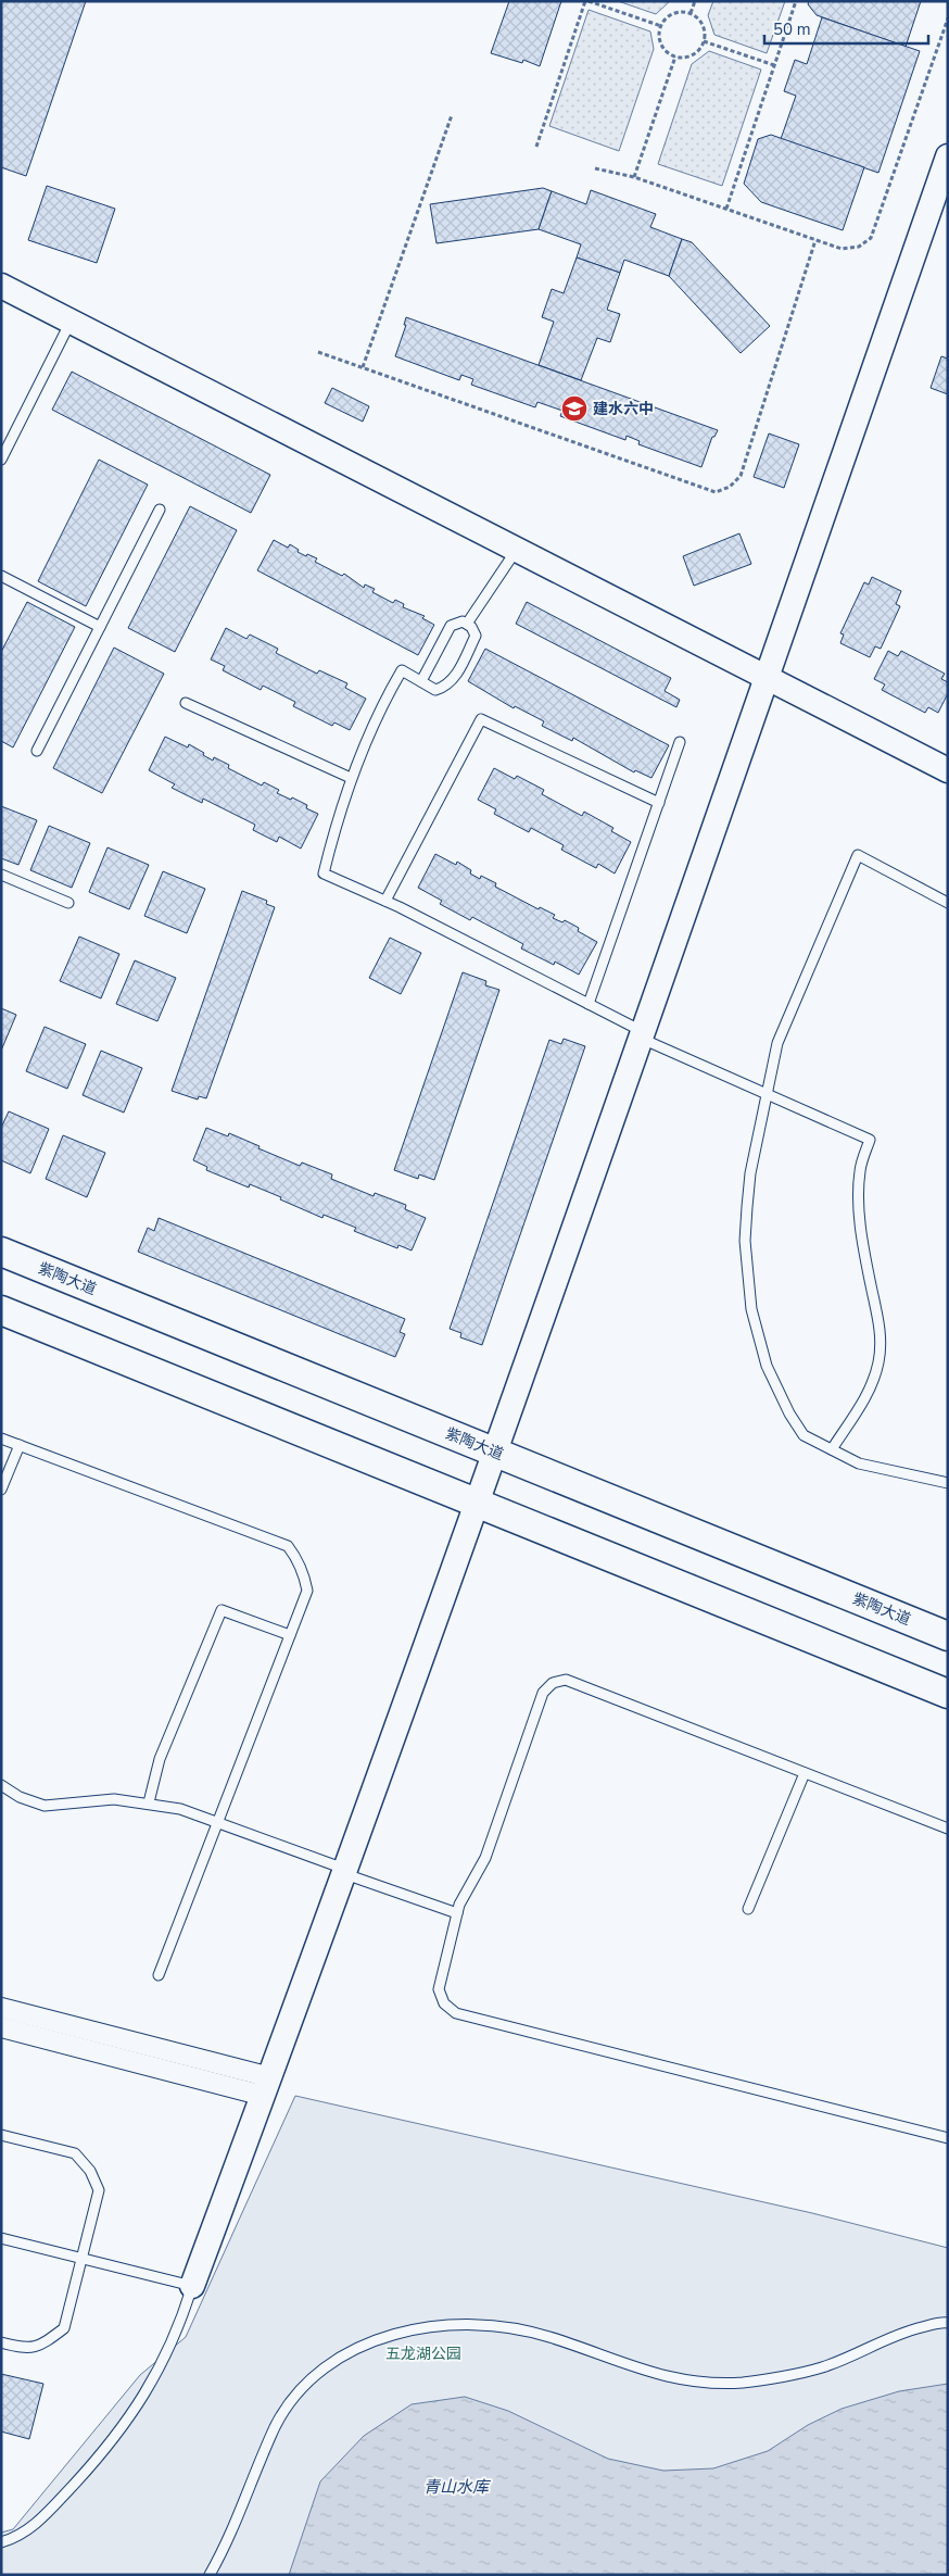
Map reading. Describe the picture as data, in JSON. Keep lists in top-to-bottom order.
{
  "streets": {
    "main road": ["紫陶大道"]
  },
  "water": ["青山水库"],
  "parks": ["五龙湖公园"],
  "places": {
    "school or university": ["建水六中"]
  },
  "scale_bar": "50 m"
}
